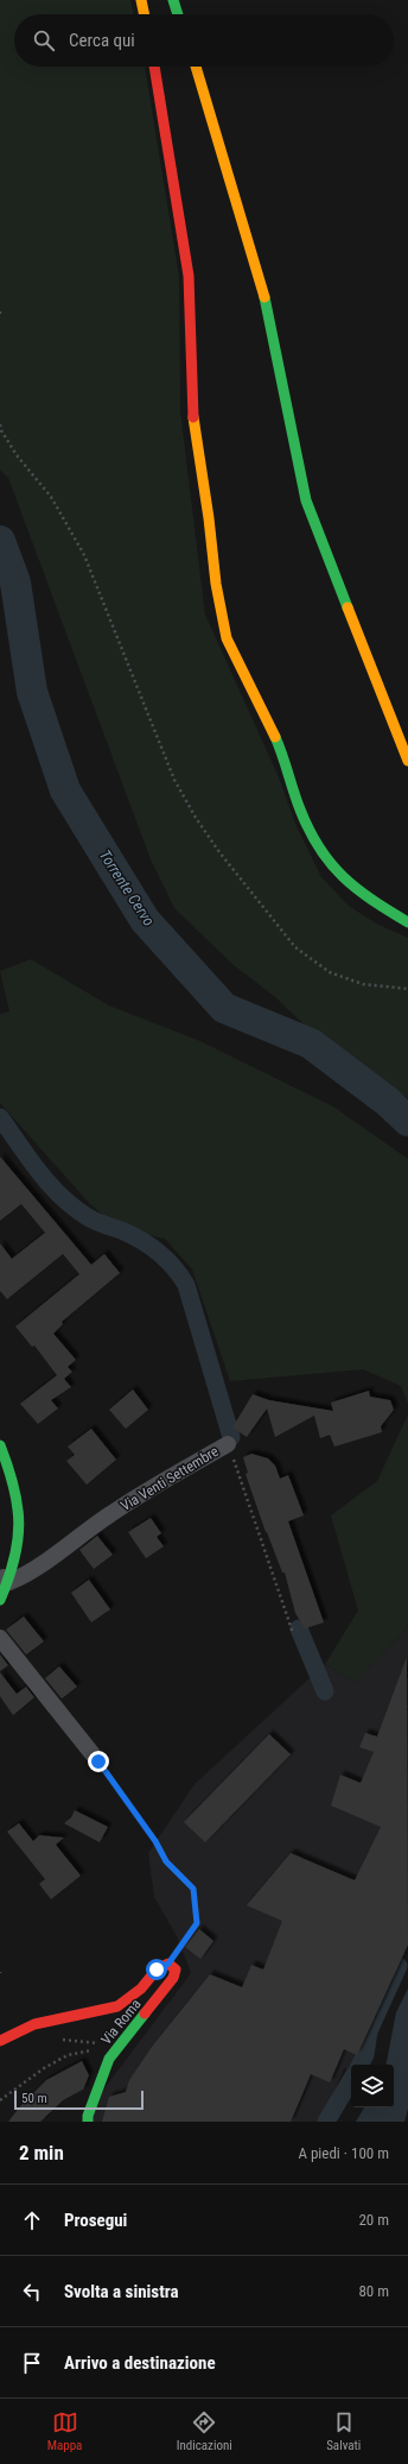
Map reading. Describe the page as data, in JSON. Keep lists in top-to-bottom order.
{
  "streets": {
    "street": ["Via Venti Settembre", "Via Roma"]
  },
  "water": ["Torrente Cervo"],
  "scale_bar": "50 m",
  "page": {
    "search": "Cerca qui",
    "scale": "50 m",
    "heading": ["2 min", "A piedi · 100 m"],
    "list": [
      ["Prosegui", "20 m"],
      ["Svolta a sinistra", "80 m"],
      "Arrivo a destinazione"
    ],
    "nav": ["Mappa", "Indicazioni", "Salvati"]
  }
}
